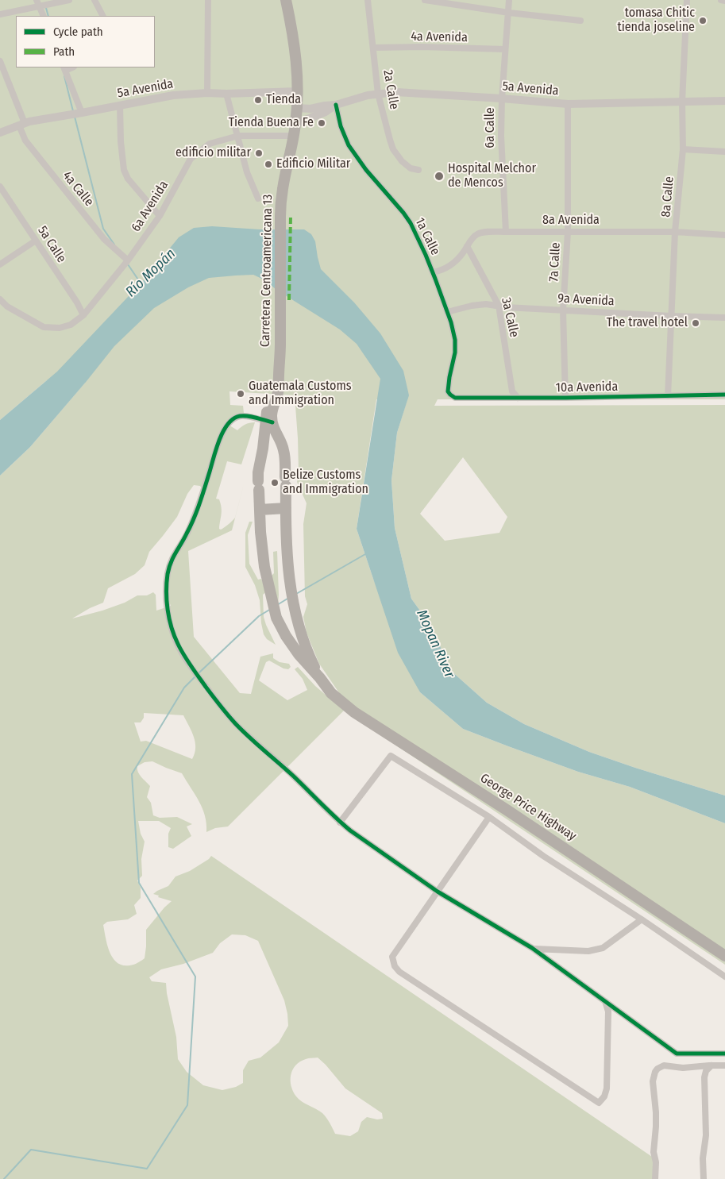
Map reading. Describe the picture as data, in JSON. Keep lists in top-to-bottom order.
{
  "streets": {
    "highway": ["Carretera Centroamericana 13", "George Price Highway"],
    "street": [
      "4a Avenida",
      "5a Avenida",
      "2a Calle",
      "6a Calle",
      "4a Calle",
      "8a Calle",
      "6a Avenida",
      "8a Avenida",
      "1a Calle",
      "5a Calle",
      "7a Calle",
      "9a Avenida",
      "3a Calle",
      "10a Avenida"
    ]
  },
  "crossings": [
    ["4a Avenida", "2a Calle"],
    ["4a Avenida", "6a Calle"],
    ["5a Avenida", "2a Calle"],
    ["5a Avenida", "6a Calle"],
    ["5a Avenida", "4a Calle"],
    ["5a Avenida", "8a Calle"],
    ["5a Avenida", "1a Calle"],
    ["5a Avenida", "7a Calle"],
    ["5a Avenida", "Carretera Centroamericana 13"],
    ["6a Calle", "8a Avenida"],
    ["4a Calle", "6a Avenida"],
    ["8a Calle", "8a Avenida"],
    ["8a Calle", "9a Avenida"],
    ["8a Calle", "10a Avenida"],
    ["6a Avenida", "5a Calle"],
    ["6a Avenida", "Carretera Centroamericana 13"],
    ["8a Avenida", "1a Calle"],
    ["8a Avenida", "7a Calle"],
    ["8a Avenida", "3a Calle"],
    ["1a Calle", "9a Avenida"],
    ["1a Calle", "10a Avenida"],
    ["7a Calle", "9a Avenida"],
    ["7a Calle", "10a Avenida"],
    ["Carretera Centroamericana 13", "George Price Highway"],
    ["9a Avenida", "3a Calle"],
    ["3a Calle", "10a Avenida"]
  ],
  "water": ["Río Mopán", "Mopan River"],
  "places": [
    "tomasa Chitic tienda joseline",
    "Tienda",
    "Tienda Buena Fe",
    "edificio militar",
    "Edificio Militar",
    "Hospital Melchor de Mencos",
    "The travel hotel",
    "Guatemala Customs and Immigration",
    "Belize Customs and Immigration"
  ],
  "legend": ["Cycle path", "Path"]
}
